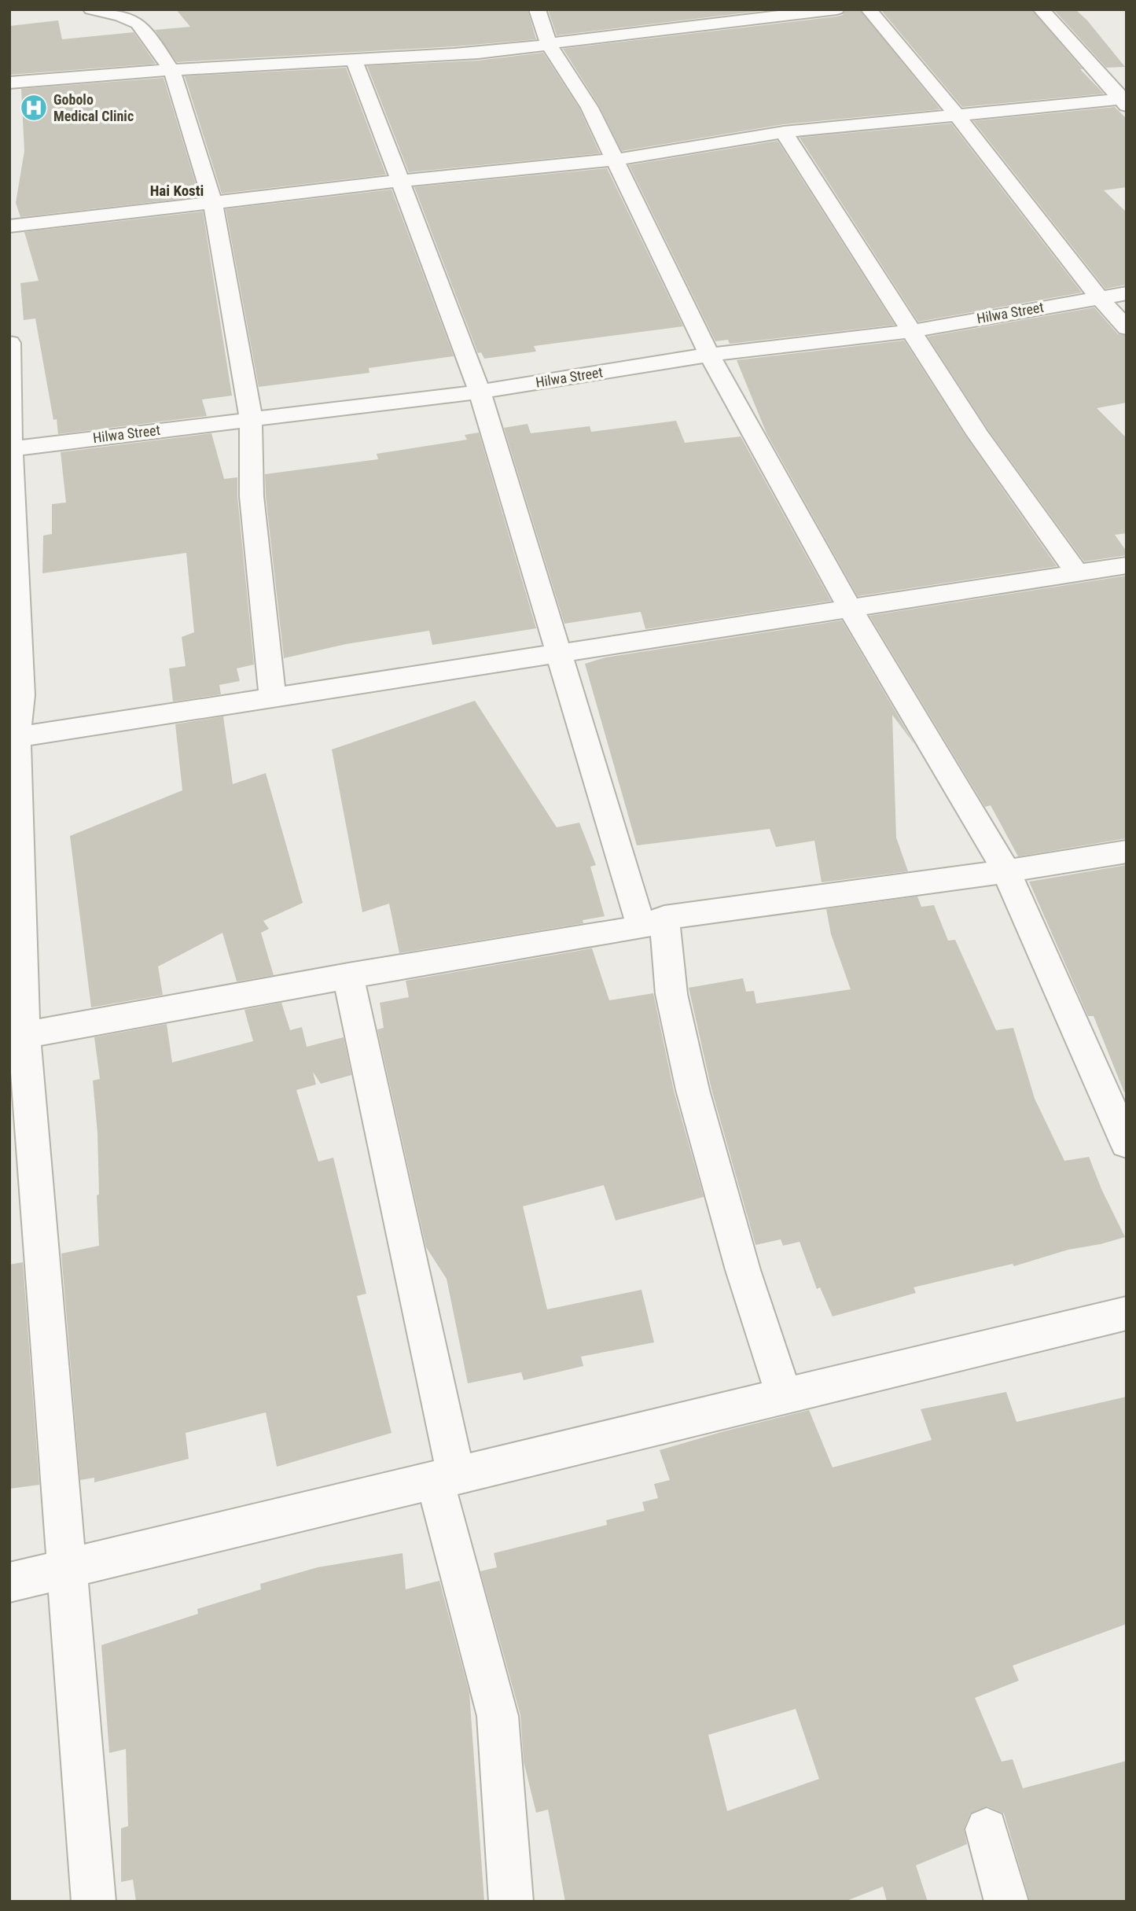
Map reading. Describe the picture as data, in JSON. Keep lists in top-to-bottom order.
{
  "streets": {
    "street": ["Hilwa Street"]
  },
  "districts": ["Hai Kosti"],
  "places": {
    "hospital": ["Gobolo Medical Clinic"]
  }
}
